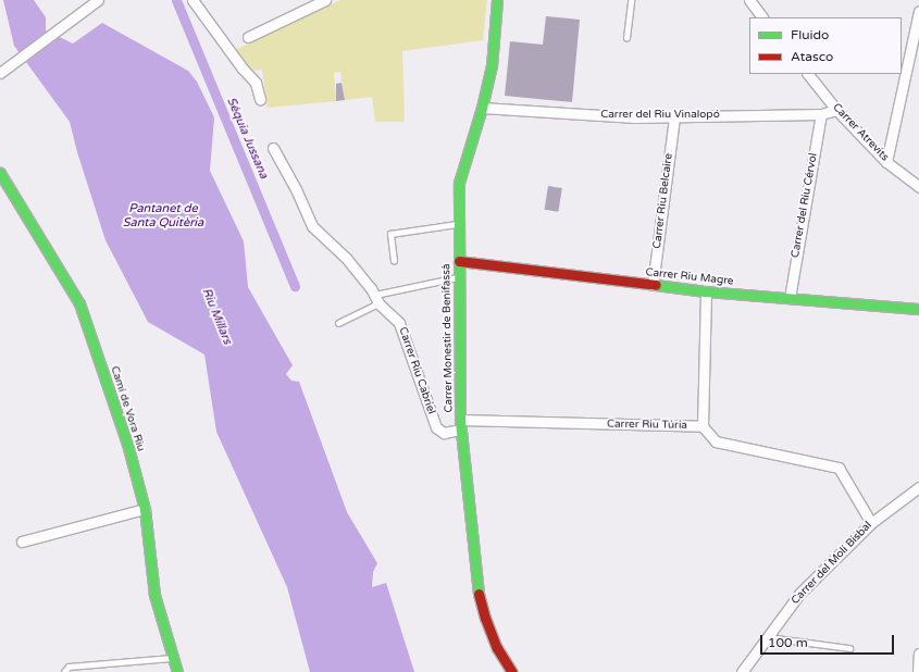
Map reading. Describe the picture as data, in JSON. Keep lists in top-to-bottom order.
{
  "streets": {
    "street": [
      "Carrer del Riu Vinalopó",
      "Carrer Atrevits",
      "Carrer Riu Belcaire",
      "Carrer del Riu Cérvol",
      "Carrer Riu Magre",
      "Carrer Monestir de Benifassà",
      "Carrer Riu Cabriel",
      "Camí de Vora Riu",
      "Carrer Riu Túria",
      "Carrer del Molí Bisbal"
    ]
  },
  "crossings": [
    ["Carrer del Riu Vinalopó", "Carrer Atrevits"],
    ["Carrer del Riu Vinalopó", "Carrer Riu Belcaire"],
    ["Carrer del Riu Vinalopó", "Carrer del Riu Cérvol"],
    ["Carrer del Riu Vinalopó", "Carrer Monestir de Benifassà"],
    ["Carrer Riu Belcaire", "Carrer Riu Magre"],
    ["Carrer del Riu Cérvol", "Carrer Riu Magre"],
    ["Carrer Riu Magre", "Carrer Monestir de Benifassà"],
    ["Carrer Monestir de Benifassà", "Carrer Riu Cabriel"],
    ["Carrer Monestir de Benifassà", "Carrer Riu Túria"],
    ["Carrer Riu Cabriel", "Carrer Riu Túria"],
    ["Carrer Riu Túria", "Carrer del Molí Bisbal"]
  ],
  "water": ["Séquia Jussana", "Pantanet de Santa Quitèria", "Riu Millars"],
  "legend": ["Fluido", "Atasco"],
  "scale_bar": "100 m"
}
